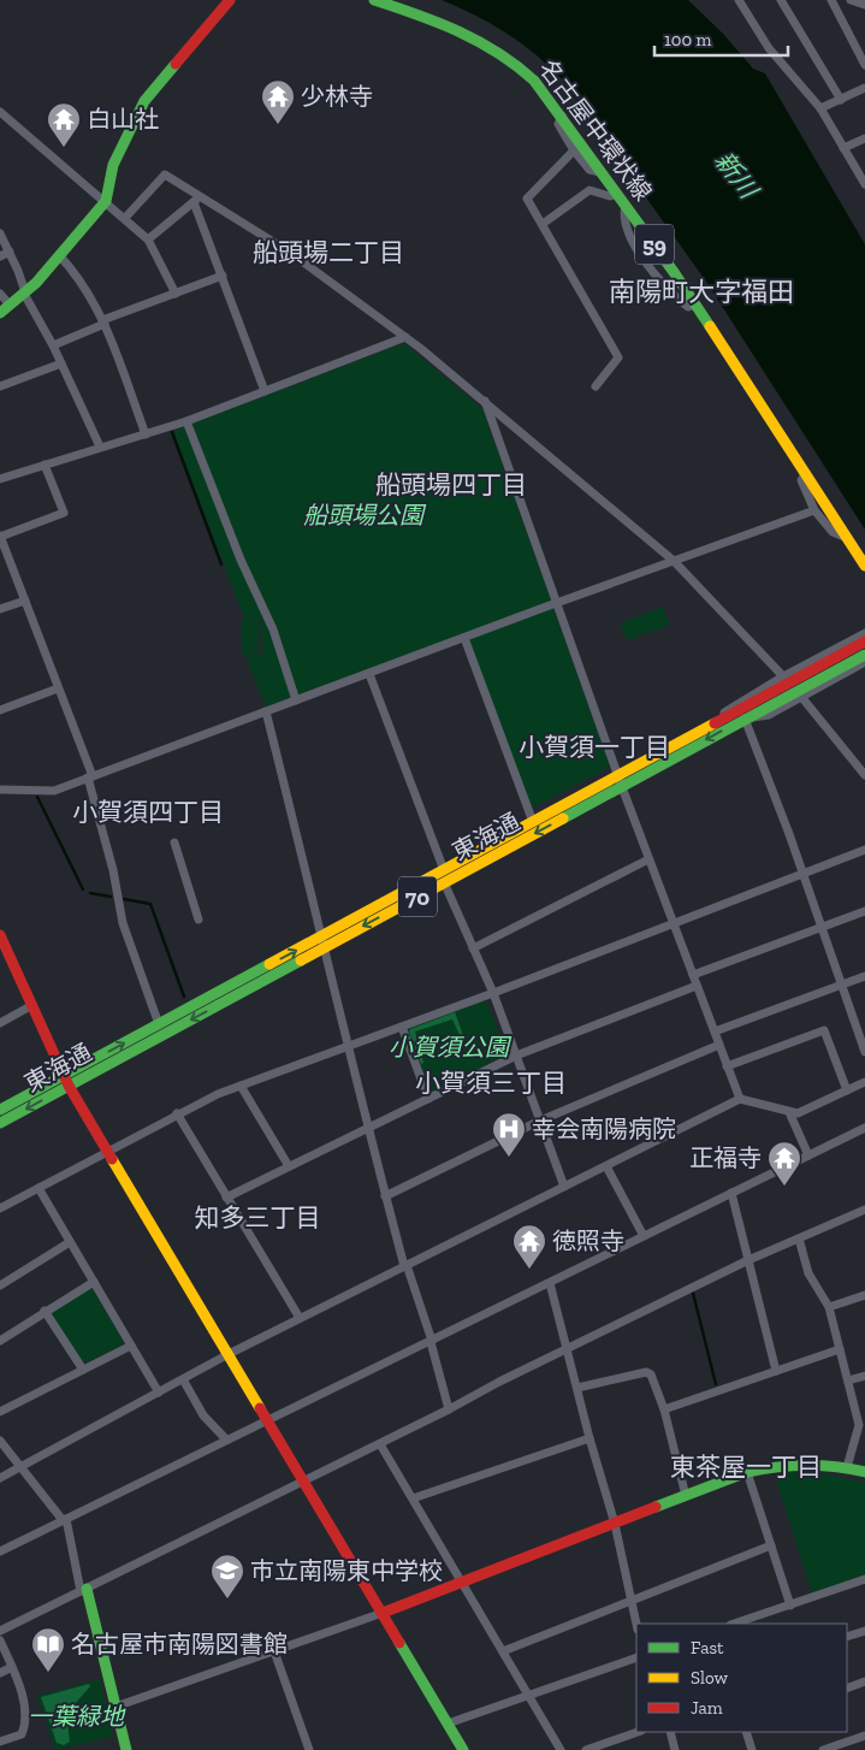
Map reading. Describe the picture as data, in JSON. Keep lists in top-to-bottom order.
{
  "streets": {
    "main road": [
      "名古屋中環状線",
      "59",
      "東海通",
      "70"
    ]
  },
  "districts": [
    "船頭場二丁目",
    "南陽町大字福田",
    "船頭場四丁目",
    "小賀須一丁目",
    "小賀須四丁目",
    "小賀須三丁目",
    "知多三丁目",
    "東茶屋一丁目"
  ],
  "water": ["新川"],
  "parks": ["船頭場公園", "小賀須公園", "一葉緑地"],
  "places": {
    "temple": [
      "少林寺",
      "白山社",
      "正福寺",
      "徳照寺"
    ],
    "hospital": ["幸会南陽病院"],
    "school or university": ["市立南陽東中学校"],
    "library": ["名古屋市南陽図書館"]
  },
  "legend": ["Fast", "Slow", "Jam"],
  "scale_bar": "100 m"
}
